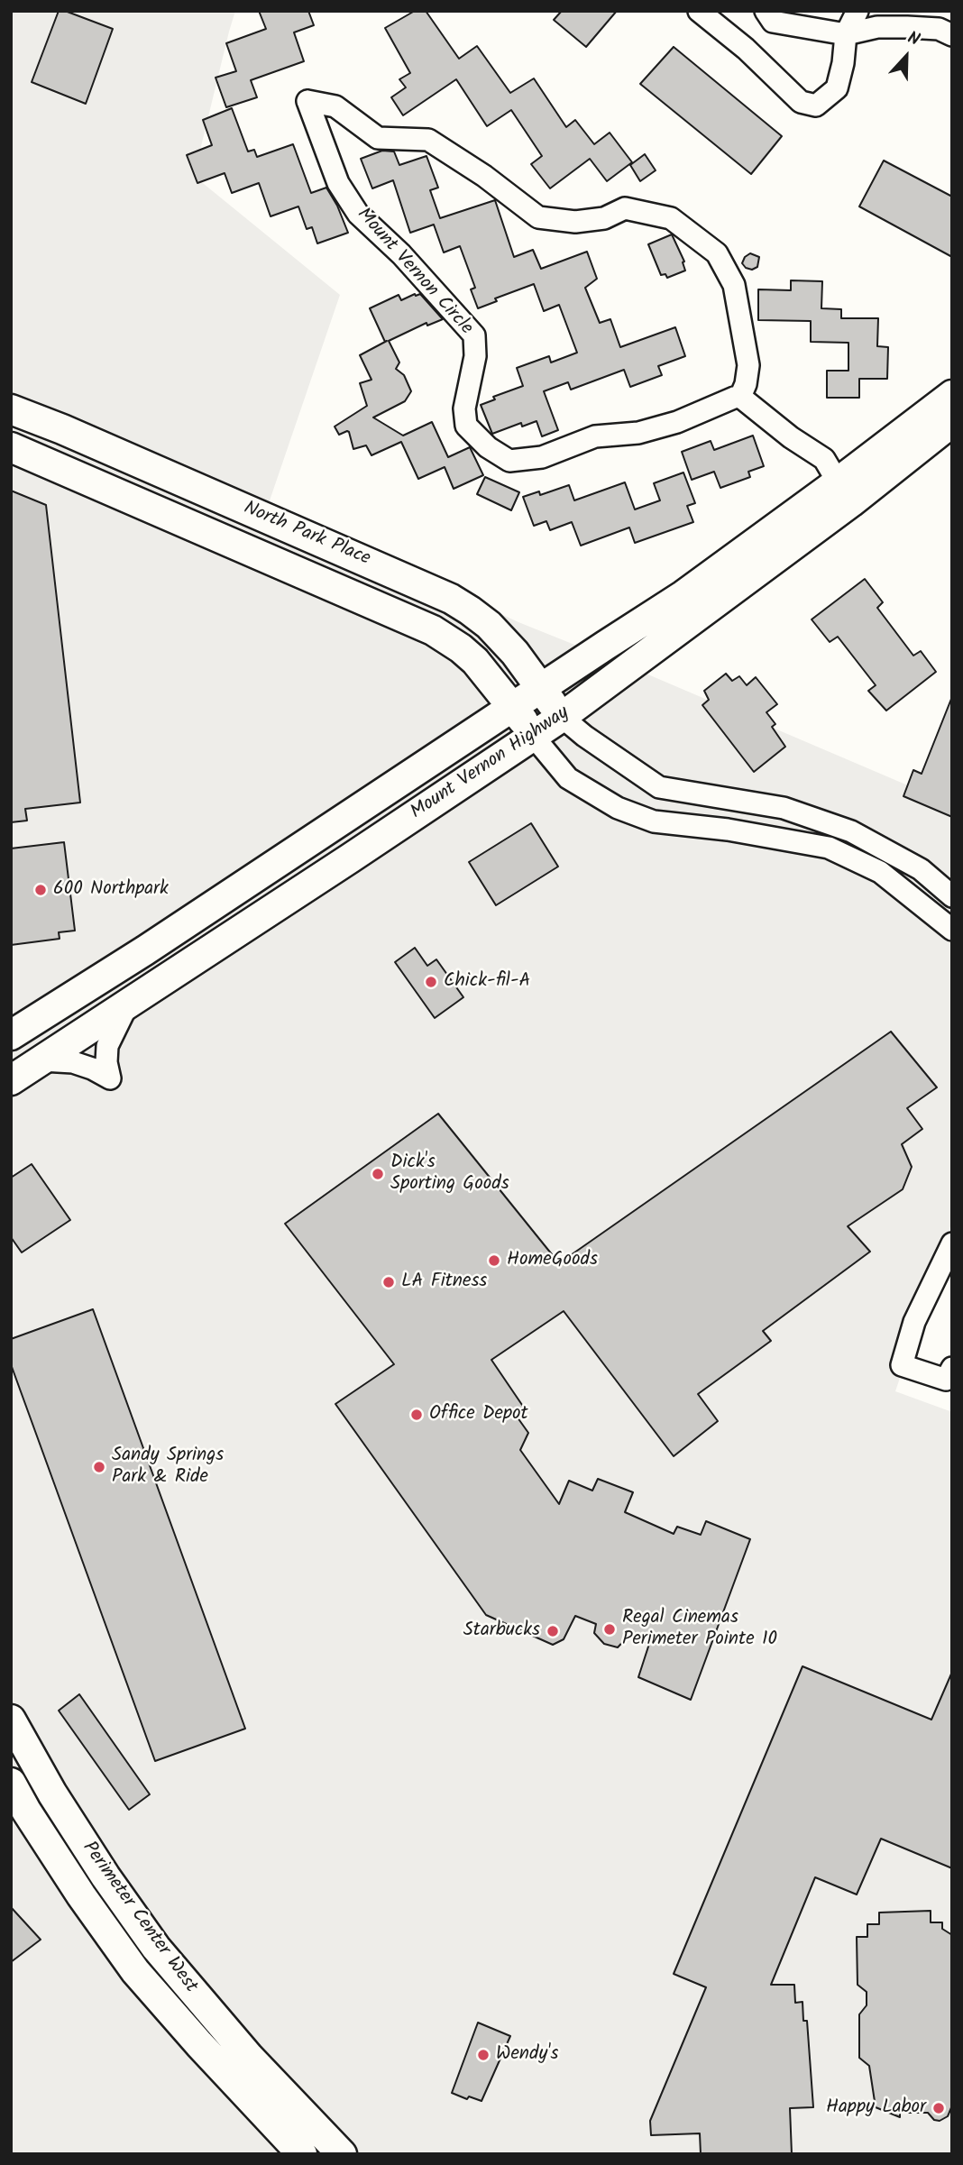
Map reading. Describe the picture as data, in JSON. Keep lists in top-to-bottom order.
{
  "streets": {
    "street": [
      "Mount Vernon Circle",
      "North Park Place",
      "Mount Vernon Highway",
      "Perimeter Center West"
    ]
  },
  "crossings": [
    ["North Park Place", "Mount Vernon Highway"]
  ],
  "places": [
    "600 Northpark",
    "Chick-fil-A",
    "Dick's Sporting Goods",
    "HomeGoods",
    "LA Fitness",
    "Office Depot",
    "Sandy Springs Park & Ride",
    "Regal Cinemas Perimeter Pointe 10",
    "Starbucks",
    "Wendy's",
    "Happy Labor"
  ],
  "north": "top"
}
